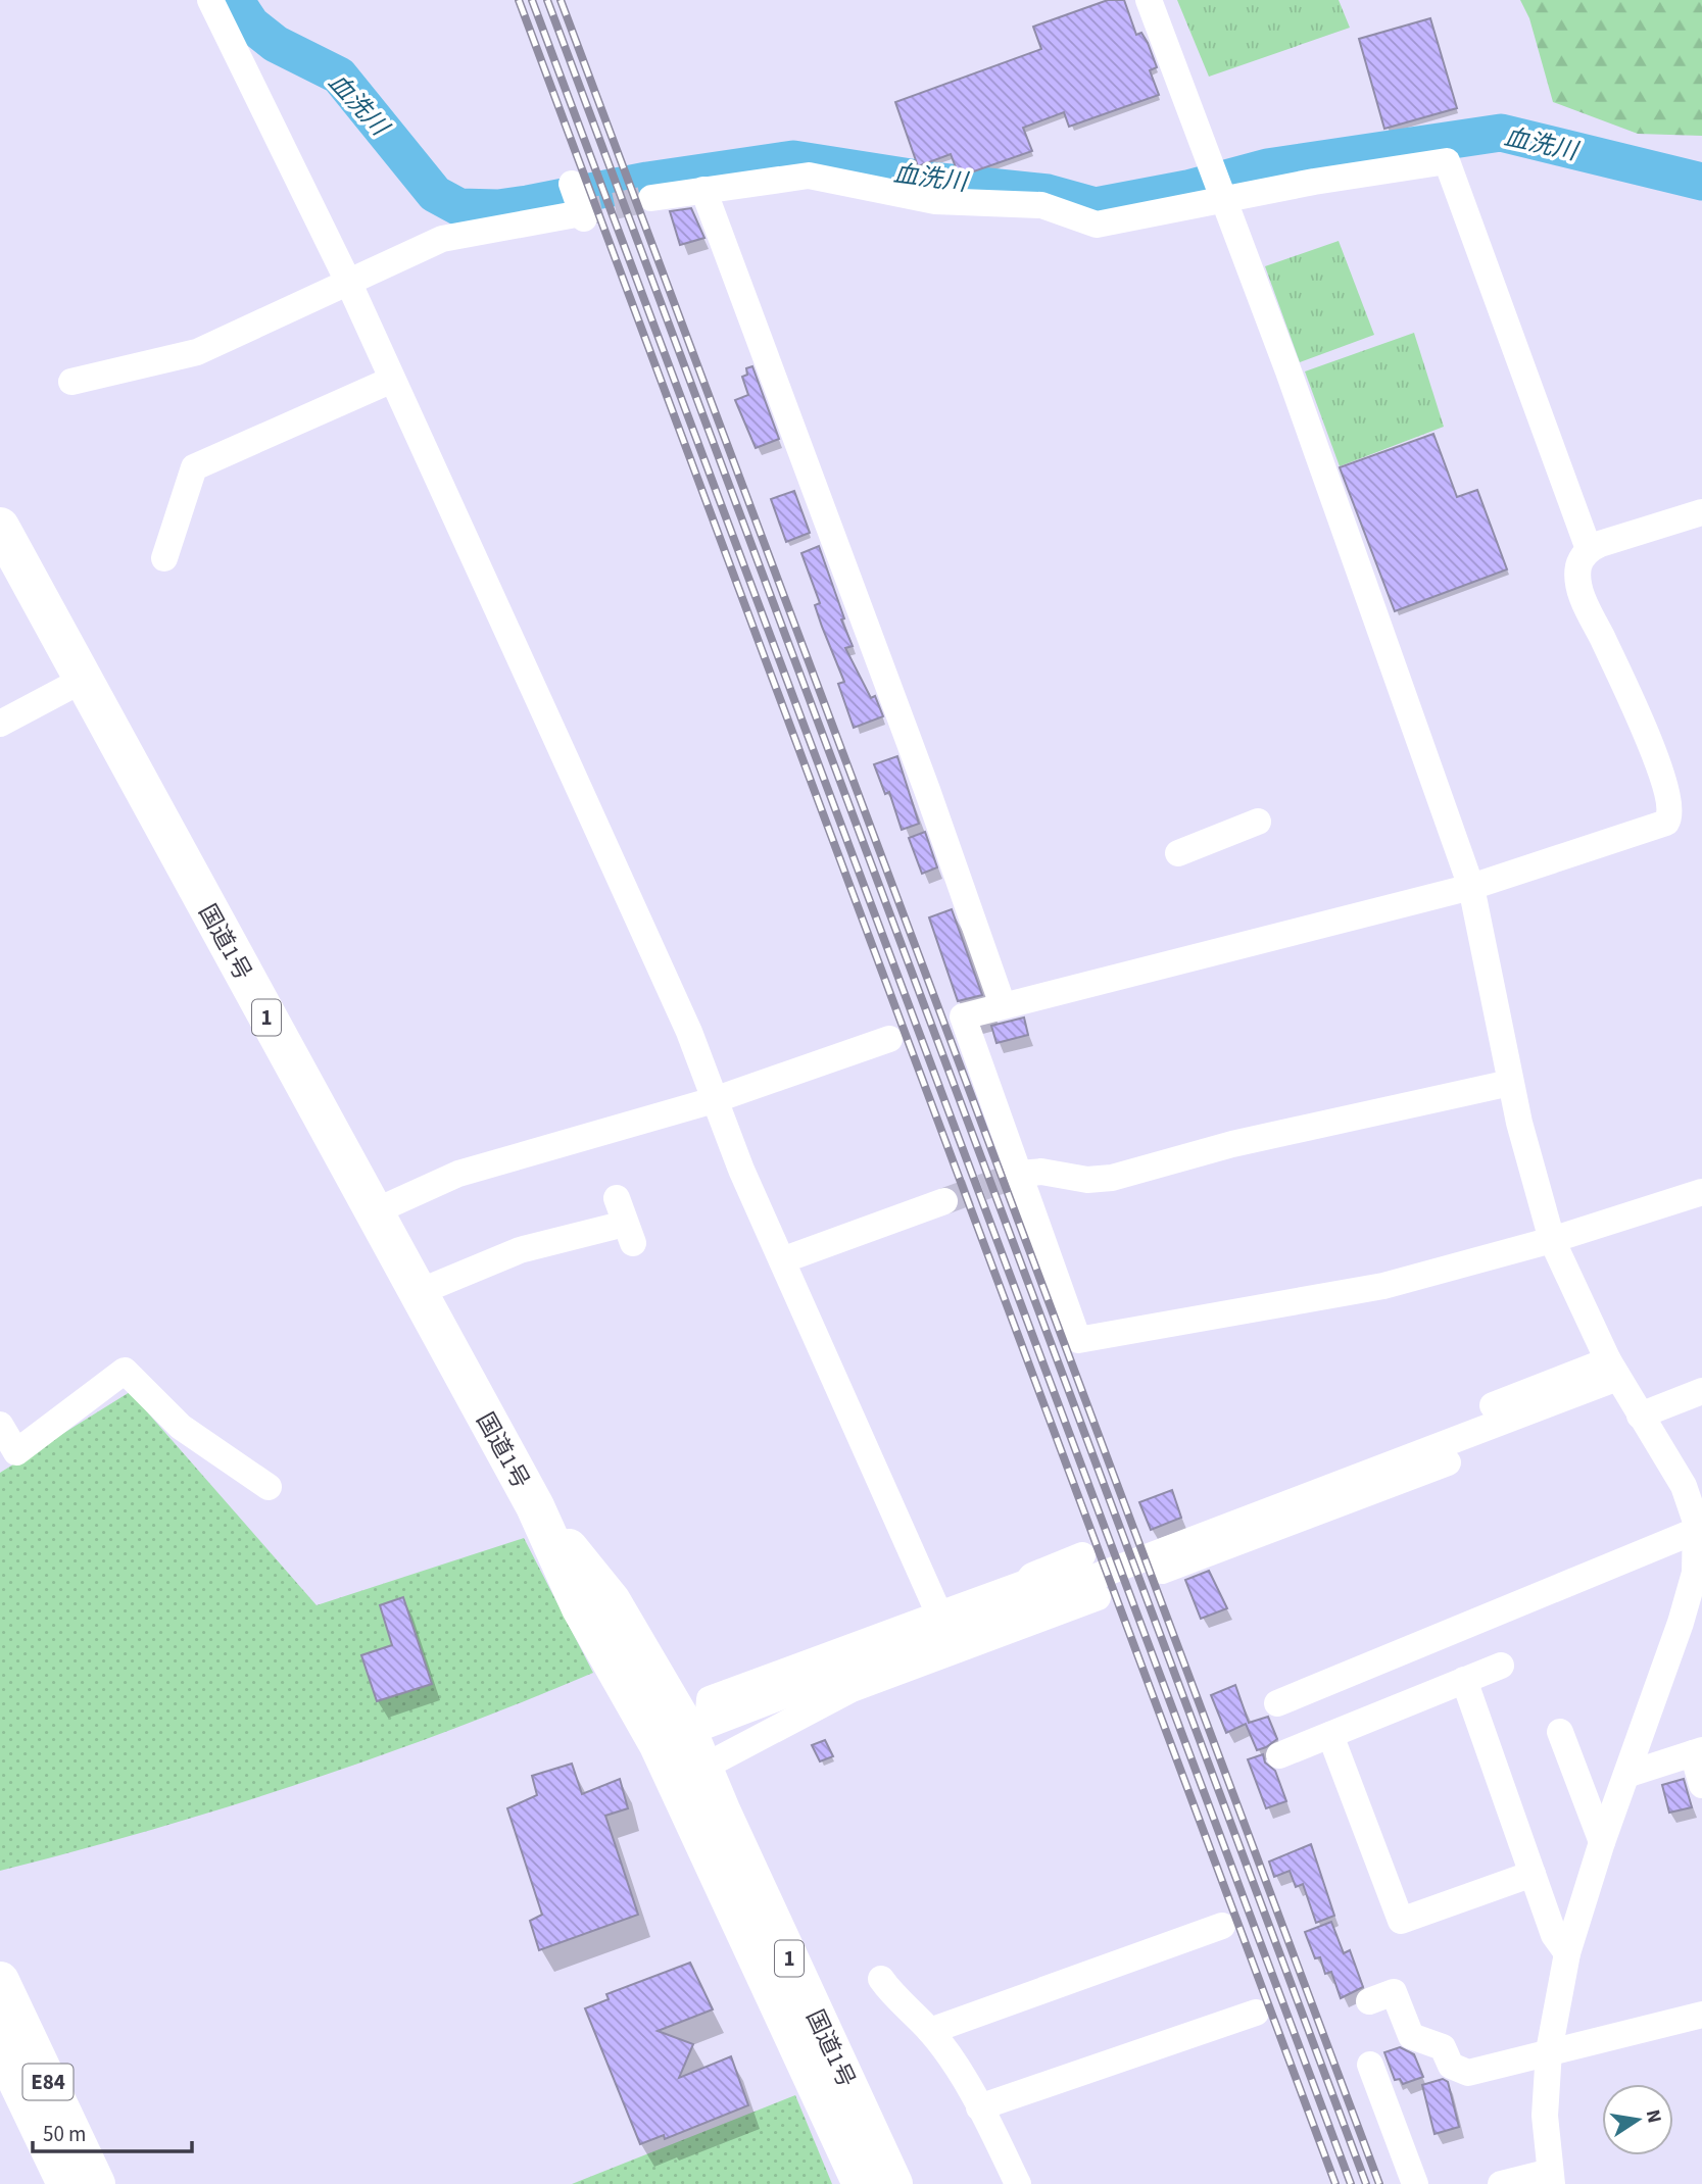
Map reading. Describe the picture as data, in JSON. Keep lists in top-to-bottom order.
{
  "streets": {
    "highway": ["国道1号", "1", "E84"]
  },
  "water": ["血洗川"],
  "scale_bar": "50 m",
  "north": "right"
}
